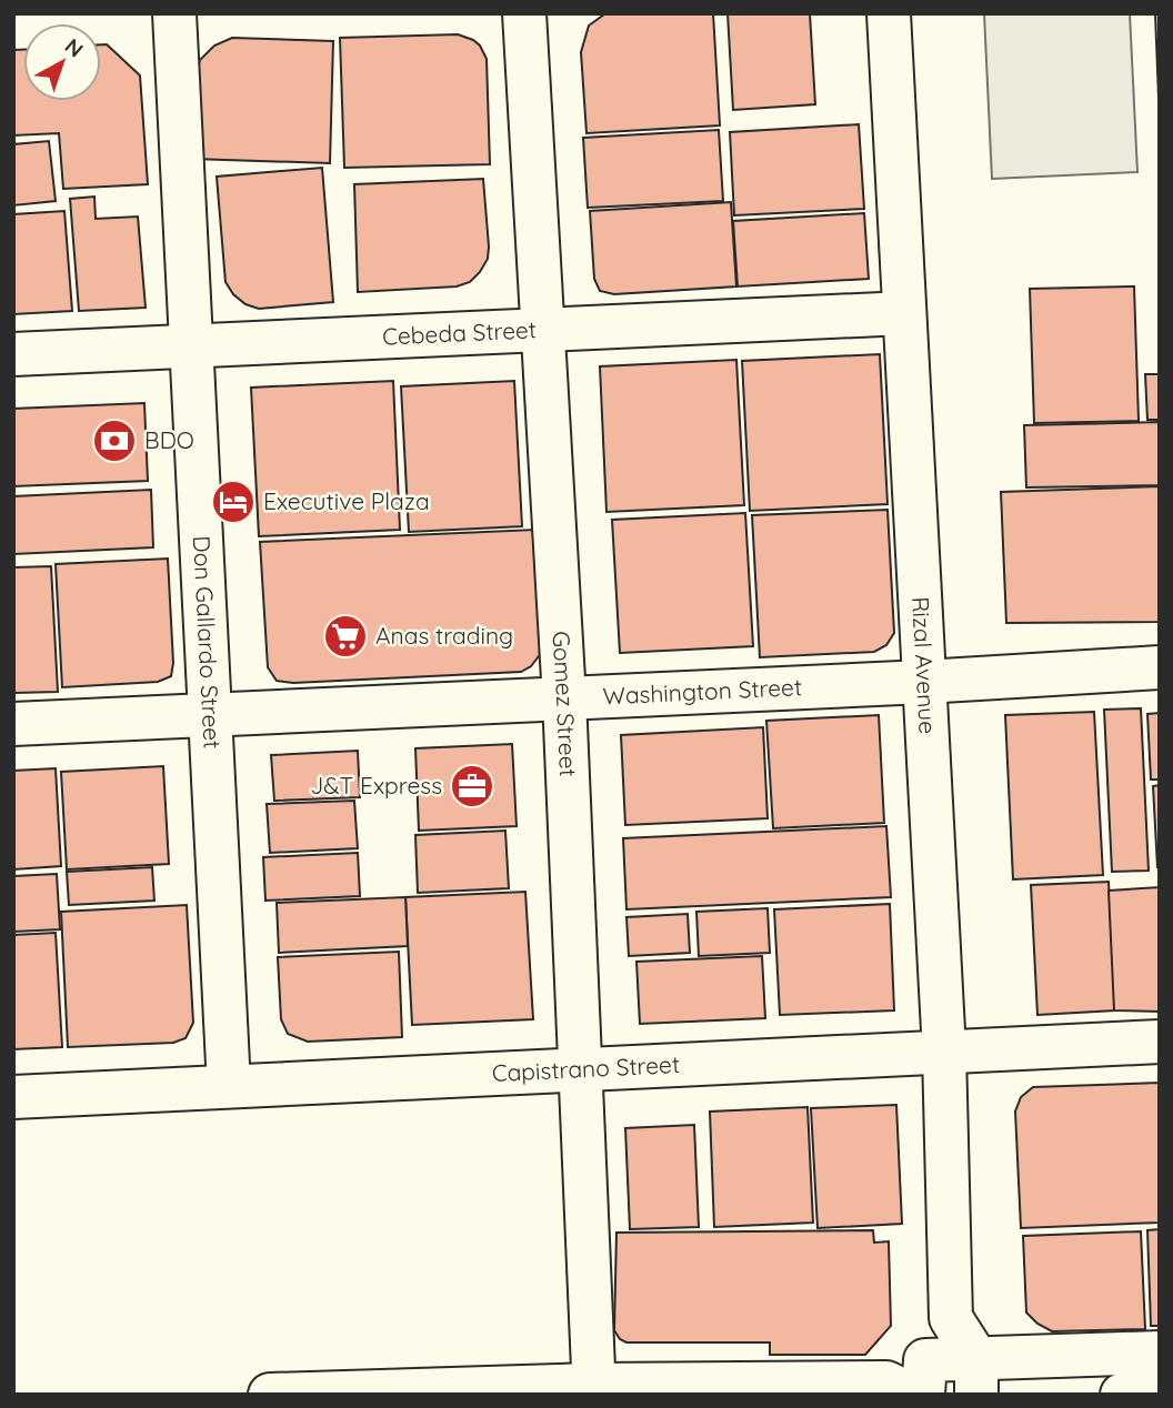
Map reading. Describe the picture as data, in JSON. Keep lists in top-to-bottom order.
{
  "streets": {
    "street": [
      "Cebeda Street",
      "Don Gallardo Street",
      "Rizal Avenue",
      "Washington Street",
      "Gomez Street",
      "Capistrano Street"
    ]
  },
  "crossings": [
    ["Cebeda Street", "Don Gallardo Street"],
    ["Cebeda Street", "Rizal Avenue"],
    ["Cebeda Street", "Gomez Street"],
    ["Don Gallardo Street", "Washington Street"],
    ["Don Gallardo Street", "Capistrano Street"],
    ["Rizal Avenue", "Washington Street"],
    ["Rizal Avenue", "Capistrano Street"],
    ["Washington Street", "Gomez Street"],
    ["Gomez Street", "Capistrano Street"]
  ],
  "places": {
    "bank": ["BDO"],
    "hotel": ["Executive Plaza"],
    "supermarket": ["Anas trading"],
    "office": ["J&T Express"]
  },
  "north": "top right"
}
